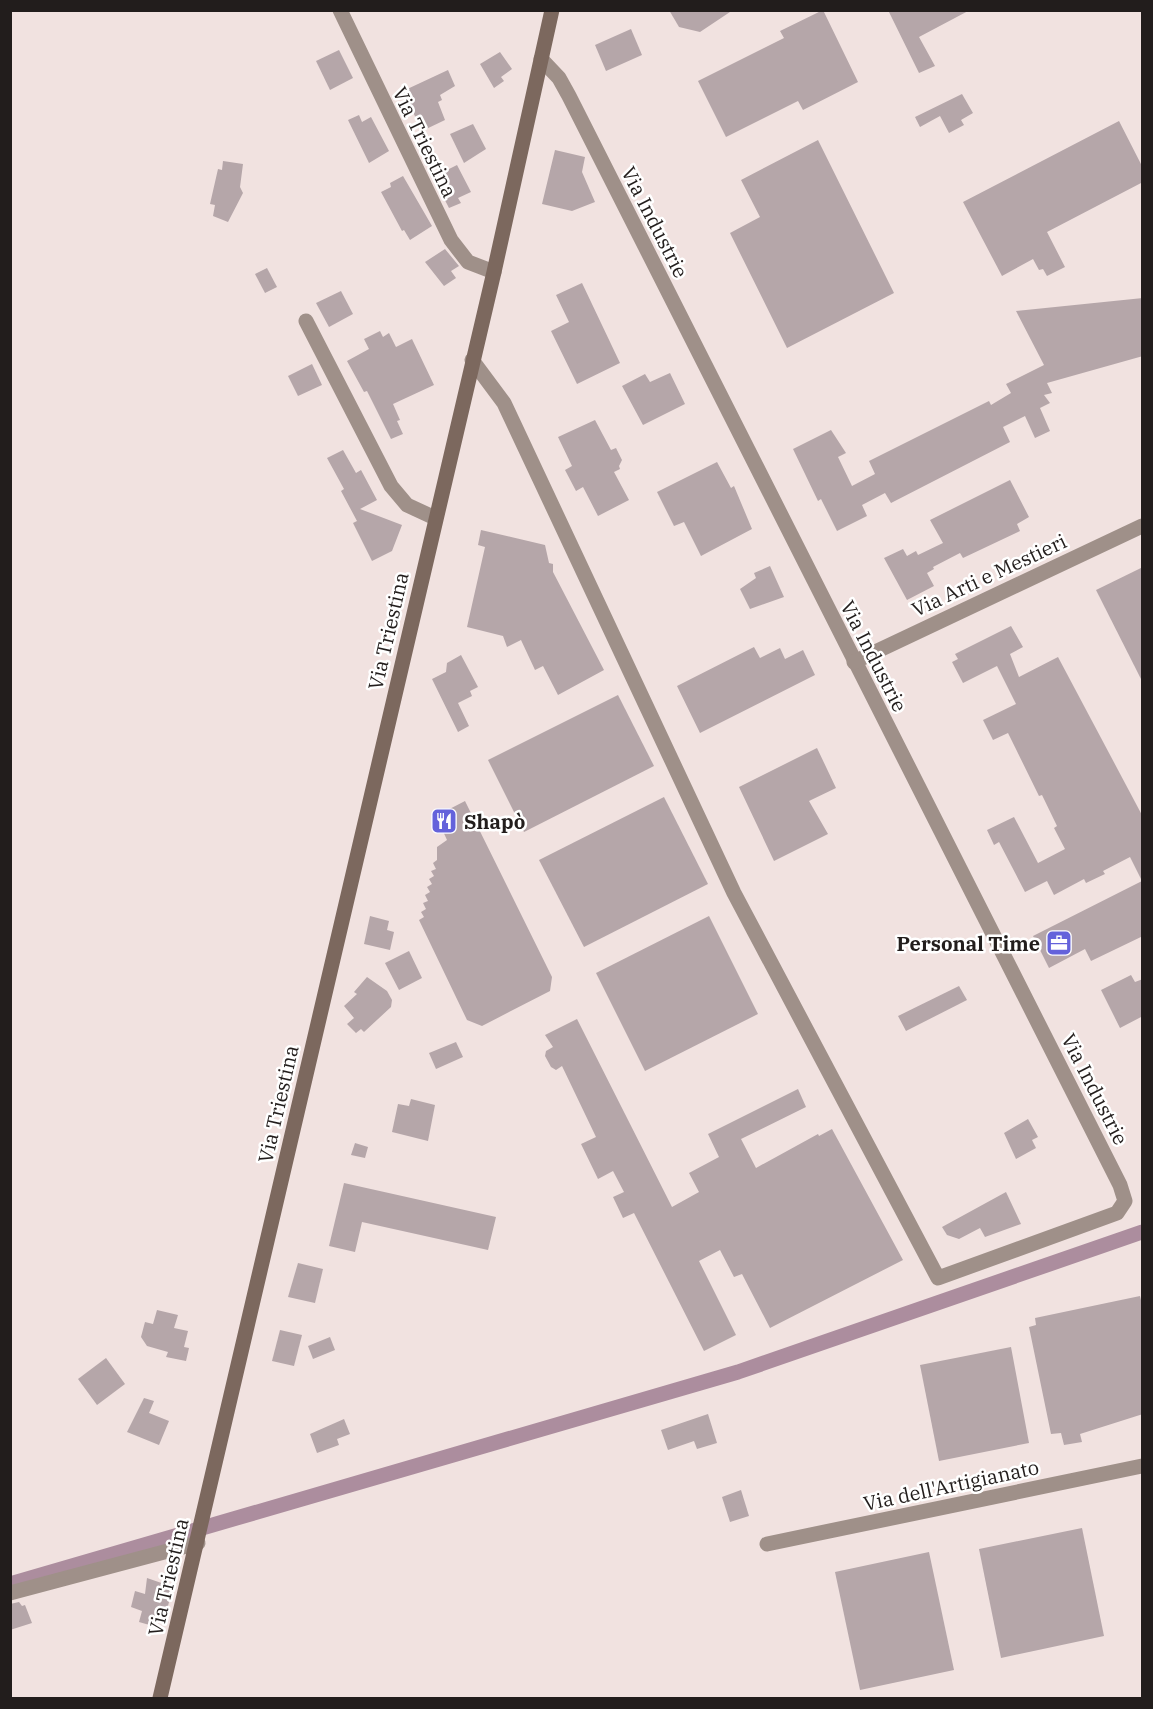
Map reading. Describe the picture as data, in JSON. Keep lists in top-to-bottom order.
{
  "streets": {
    "main road": ["Via Triestina"],
    "street": ["Via Industrie", "Via Arti e Mestieri", "Via dell'Artigianato"]
  },
  "crossings": [
    ["Via Triestina", "Via Industrie"],
    ["Via Industrie", "Via Arti e Mestieri"]
  ],
  "places": {
    "restaurant": ["Shapò"],
    "office": ["Personal Time"]
  }
}
